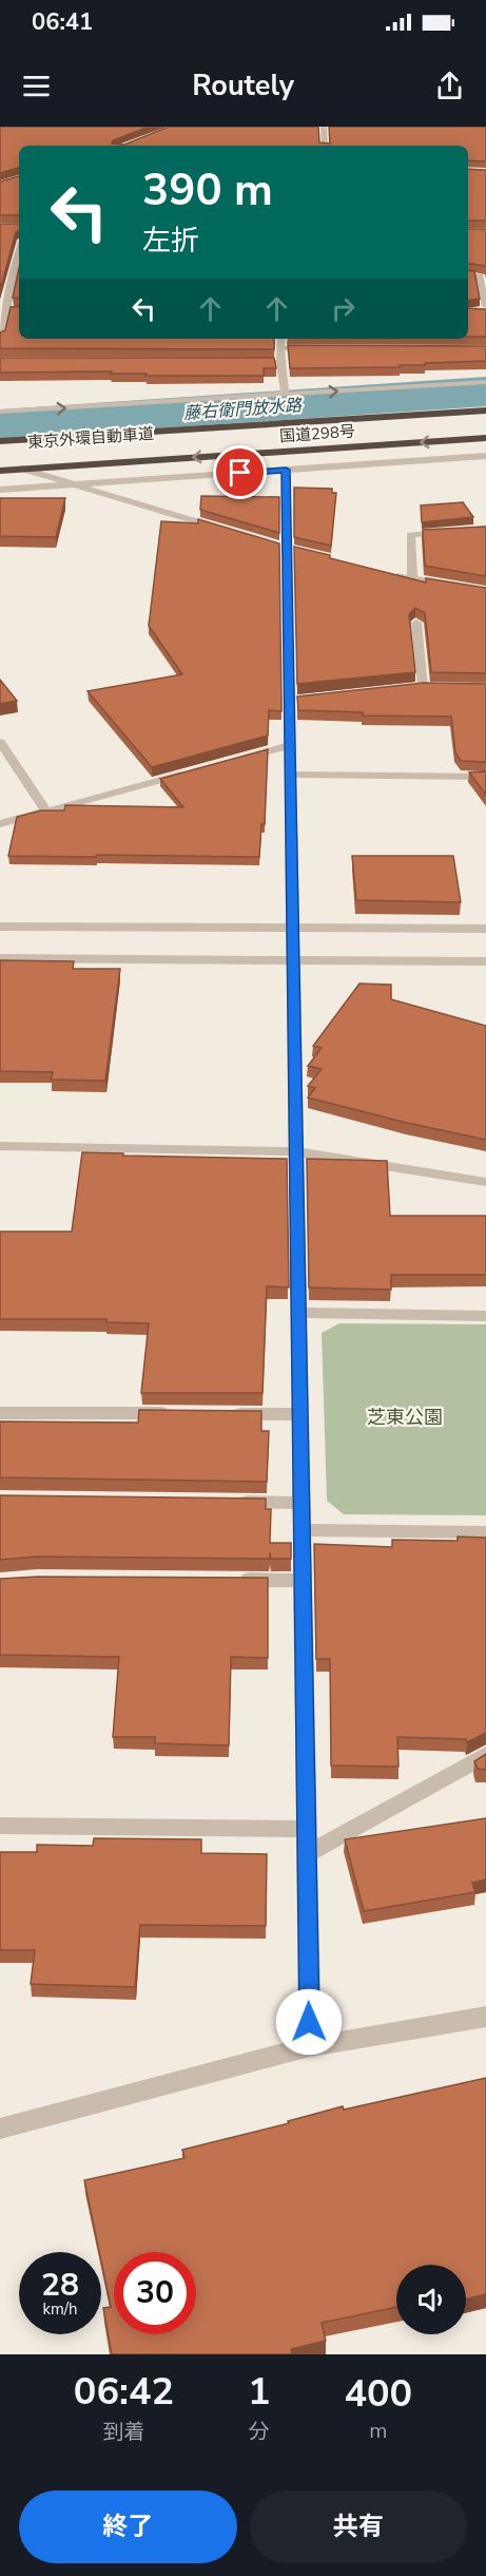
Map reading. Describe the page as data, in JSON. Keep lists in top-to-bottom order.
{
  "streets": {
    "highway": ["国道298号", "東京外環自動車道"]
  },
  "one_way": ["国道298号"],
  "water": ["藤右衛門放水路"],
  "parks": ["芝東公園"],
  "page": {
    "status": "06:41",
    "header": "Routely",
    "turn": ["390 m", "左折"],
    "speed": "28 km/h",
    "limit": "30",
    "eta": [
      "06:42",
      "到着",
      "1",
      "分",
      "400",
      "m"
    ],
    "buttons": ["終了", "共有"]
  }
}
